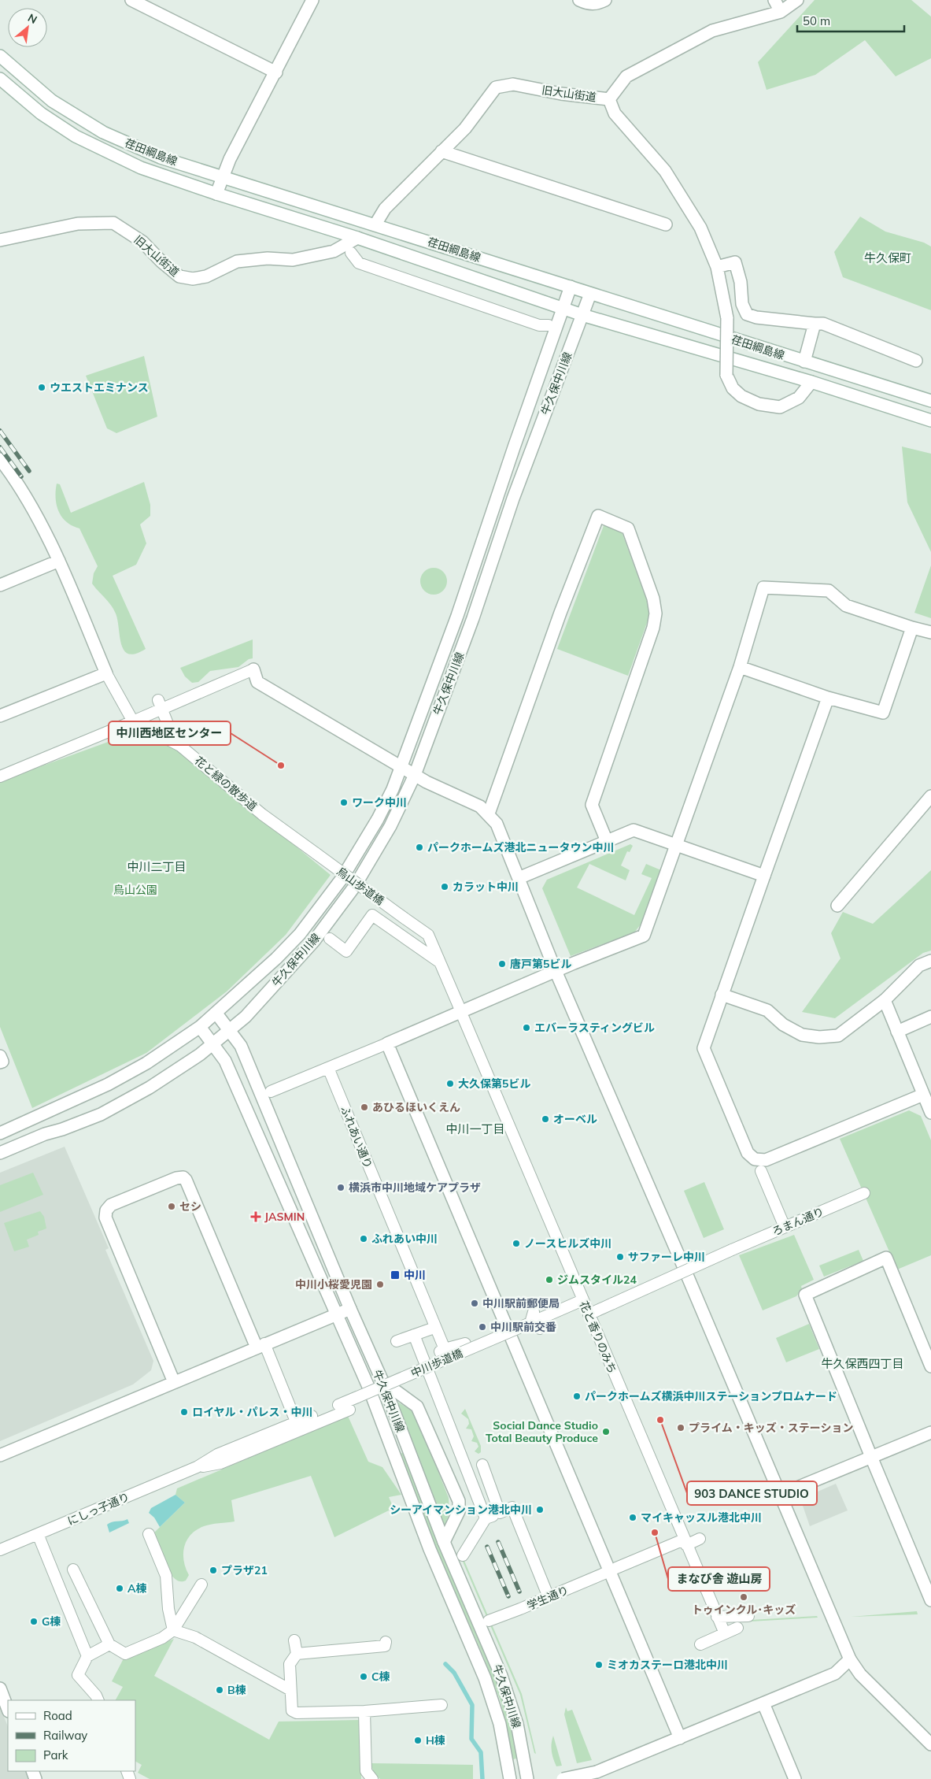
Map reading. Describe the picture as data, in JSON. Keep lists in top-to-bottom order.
{
  "streets": {
    "street": [
      "旧大山街道",
      "荏田綱島線",
      "牛久保中川線",
      "花と緑の散歩道",
      "烏山歩道橋",
      "ふれあい通り",
      "ろまん通り",
      "花と香りのみち",
      "中川歩道橋",
      "にしっ子通り",
      "学生通り"
    ]
  },
  "crossings": [
    ["旧大山街道", "荏田綱島線"],
    ["荏田綱島線", "牛久保中川線"],
    ["花と緑の散歩道", "烏山歩道橋"],
    ["烏山歩道橋", "花と香りのみち"],
    ["ろまん通り", "中川歩道橋"],
    ["花と香りのみち", "中川歩道橋"],
    ["中川歩道橋", "にしっ子通り"]
  ],
  "districts": [
    "牛久保町",
    "中川二丁目",
    "中川一丁目",
    "牛久保西四丁目"
  ],
  "parks": ["烏山公園"],
  "places": {
    "other": [
      "ウエストエミナンス",
      "中川西地区センター",
      "ワーク中川",
      "パークホームズ港北ニュータウン中川",
      "カラット中川",
      "唐戸第5ビル",
      "エバーラスティングビル",
      "大久保第5ビル",
      "あひるほいくえん",
      "オーベル",
      "横浜市中川地域ケアプラザ",
      "セシ",
      "ふれあい中川",
      "ノースヒルズ中川",
      "サファーレ中川",
      "ジムスタイル24",
      "中川小桜愛児園",
      "中川駅前郵便局",
      "中川駅前交番",
      "パークホームズ横浜中川ステーションプロムナード",
      "ロイヤル・パレス・中川",
      "903 DANCE STUDIO",
      "プライム・キッズ・ステーション",
      "Social Dance Studio Total Beauty Produce",
      "シーアイマンション港北中川",
      "マイキャッスル港北中川",
      "まなび舎 遊山房",
      "プラザ21",
      "A棟",
      "トゥインクル･キッズ",
      "G棟",
      "ミオカステーロ港北中川",
      "C棟",
      "B棟",
      "H棟"
    ],
    "health": ["JASMIN"],
    "transit": ["中川"]
  },
  "legend": ["Road", "Railway", "Park"],
  "scale_bar": "50 m",
  "north": "top right"
}
